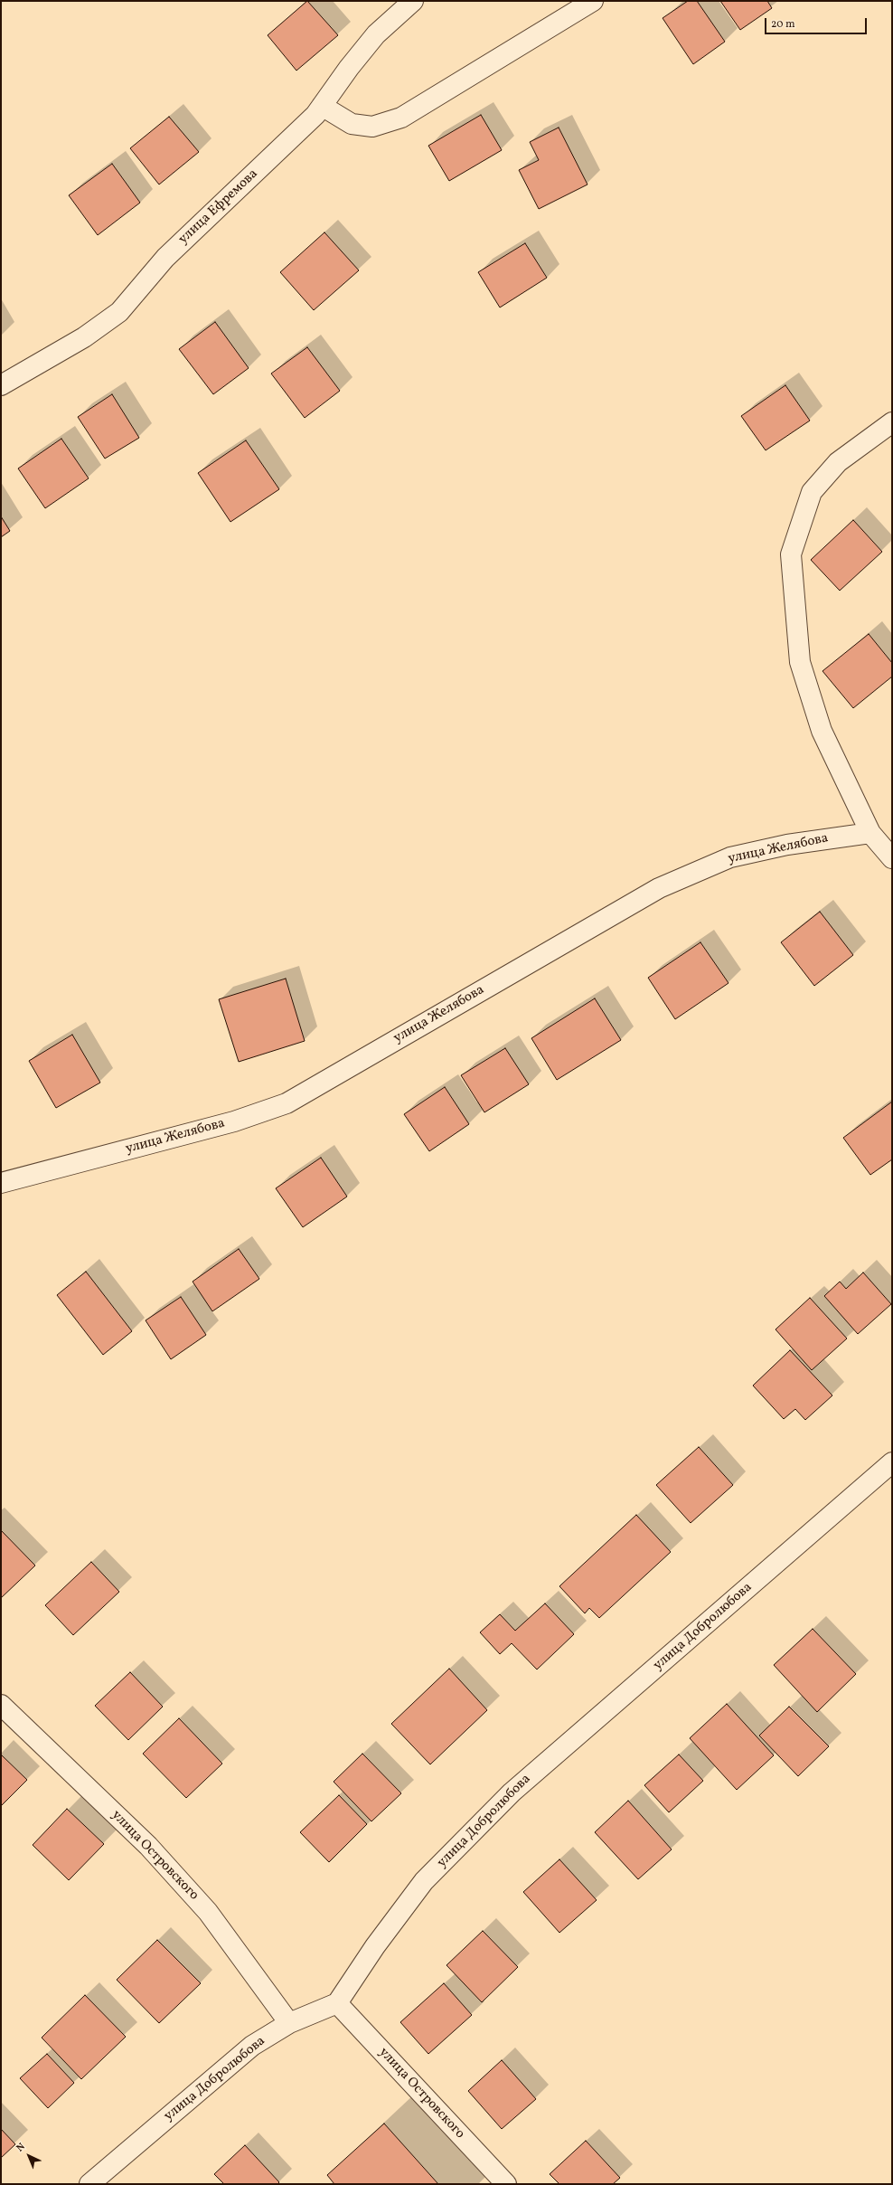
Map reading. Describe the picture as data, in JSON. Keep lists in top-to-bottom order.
{
  "streets": {
    "street": [
      "улица Ефремова",
      "улица Желябова",
      "улица Добролюбова",
      "улица Островского"
    ]
  },
  "crossings": [
    ["улица Добролюбова", "улица Островского"]
  ],
  "scale_bar": "20 m",
  "north": "top left"
}
